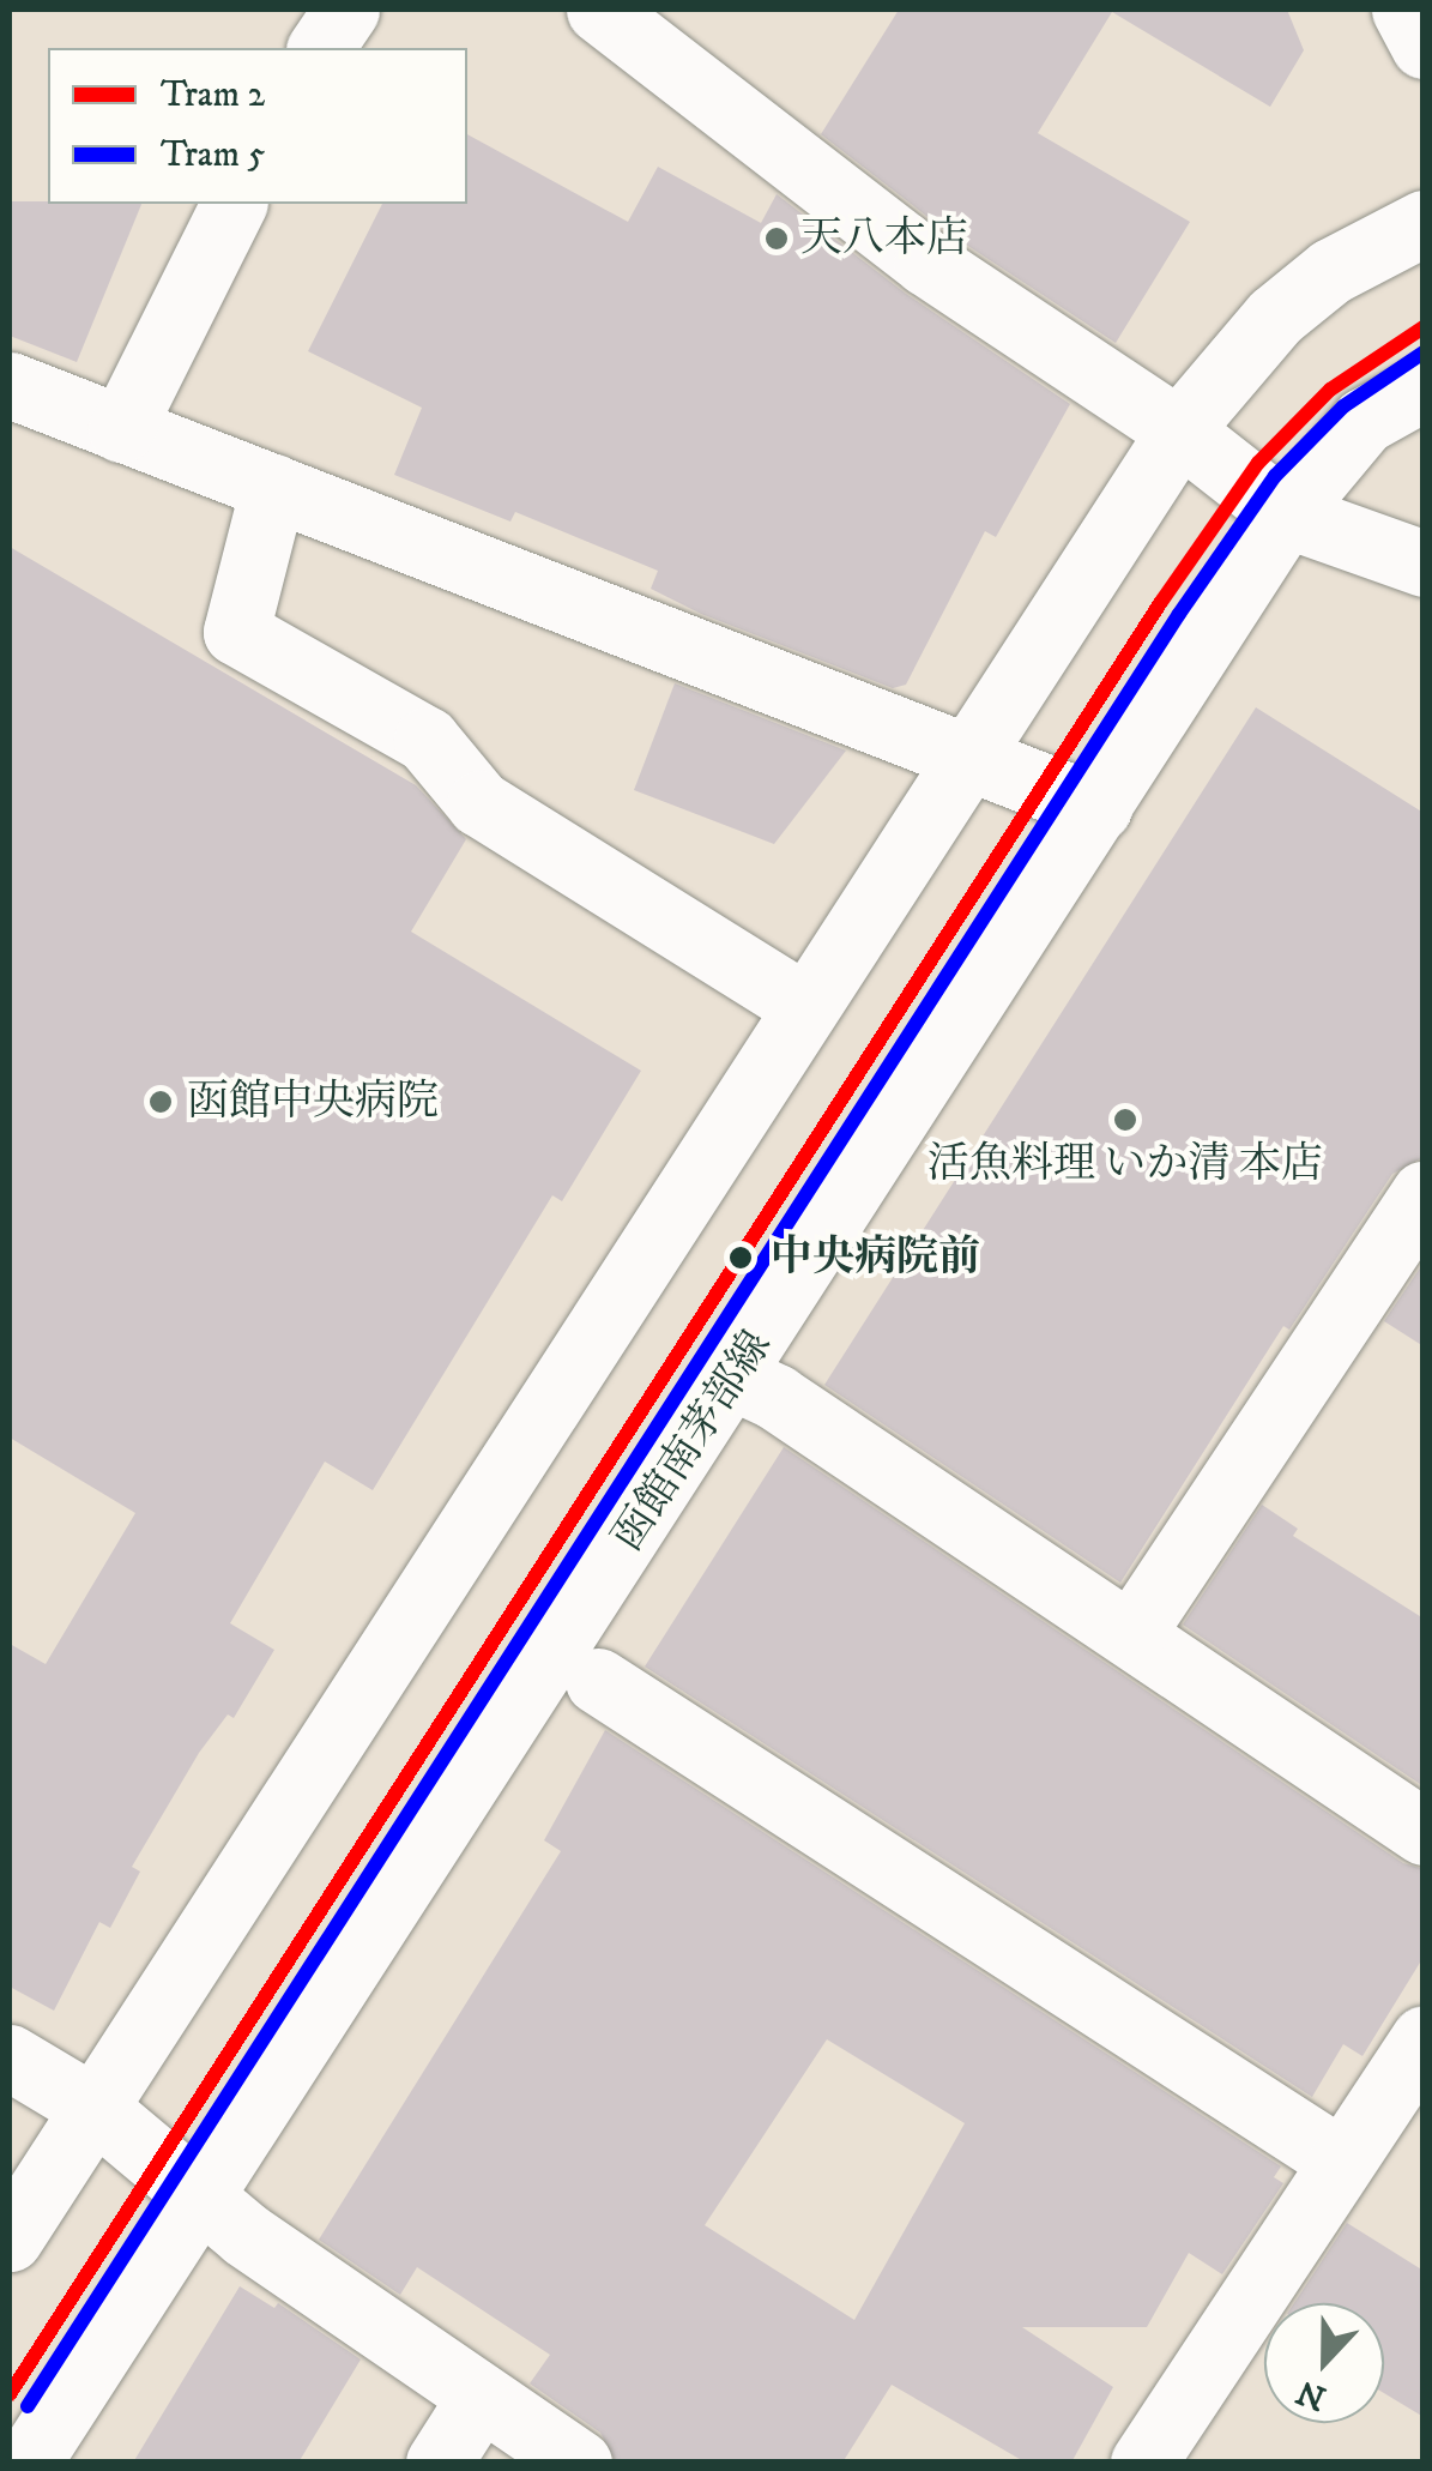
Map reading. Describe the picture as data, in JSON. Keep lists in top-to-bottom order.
{
  "streets": {
    "street": ["函館南茅部線"]
  },
  "places": [
    "天八本店",
    "函館中央病院",
    "活魚料理 いか清 本店",
    "中央病院前"
  ],
  "lines": ["tram line 2", "tram line 5"],
  "legend": ["Tram 2", "Tram 5"],
  "north": "bottom"
}
